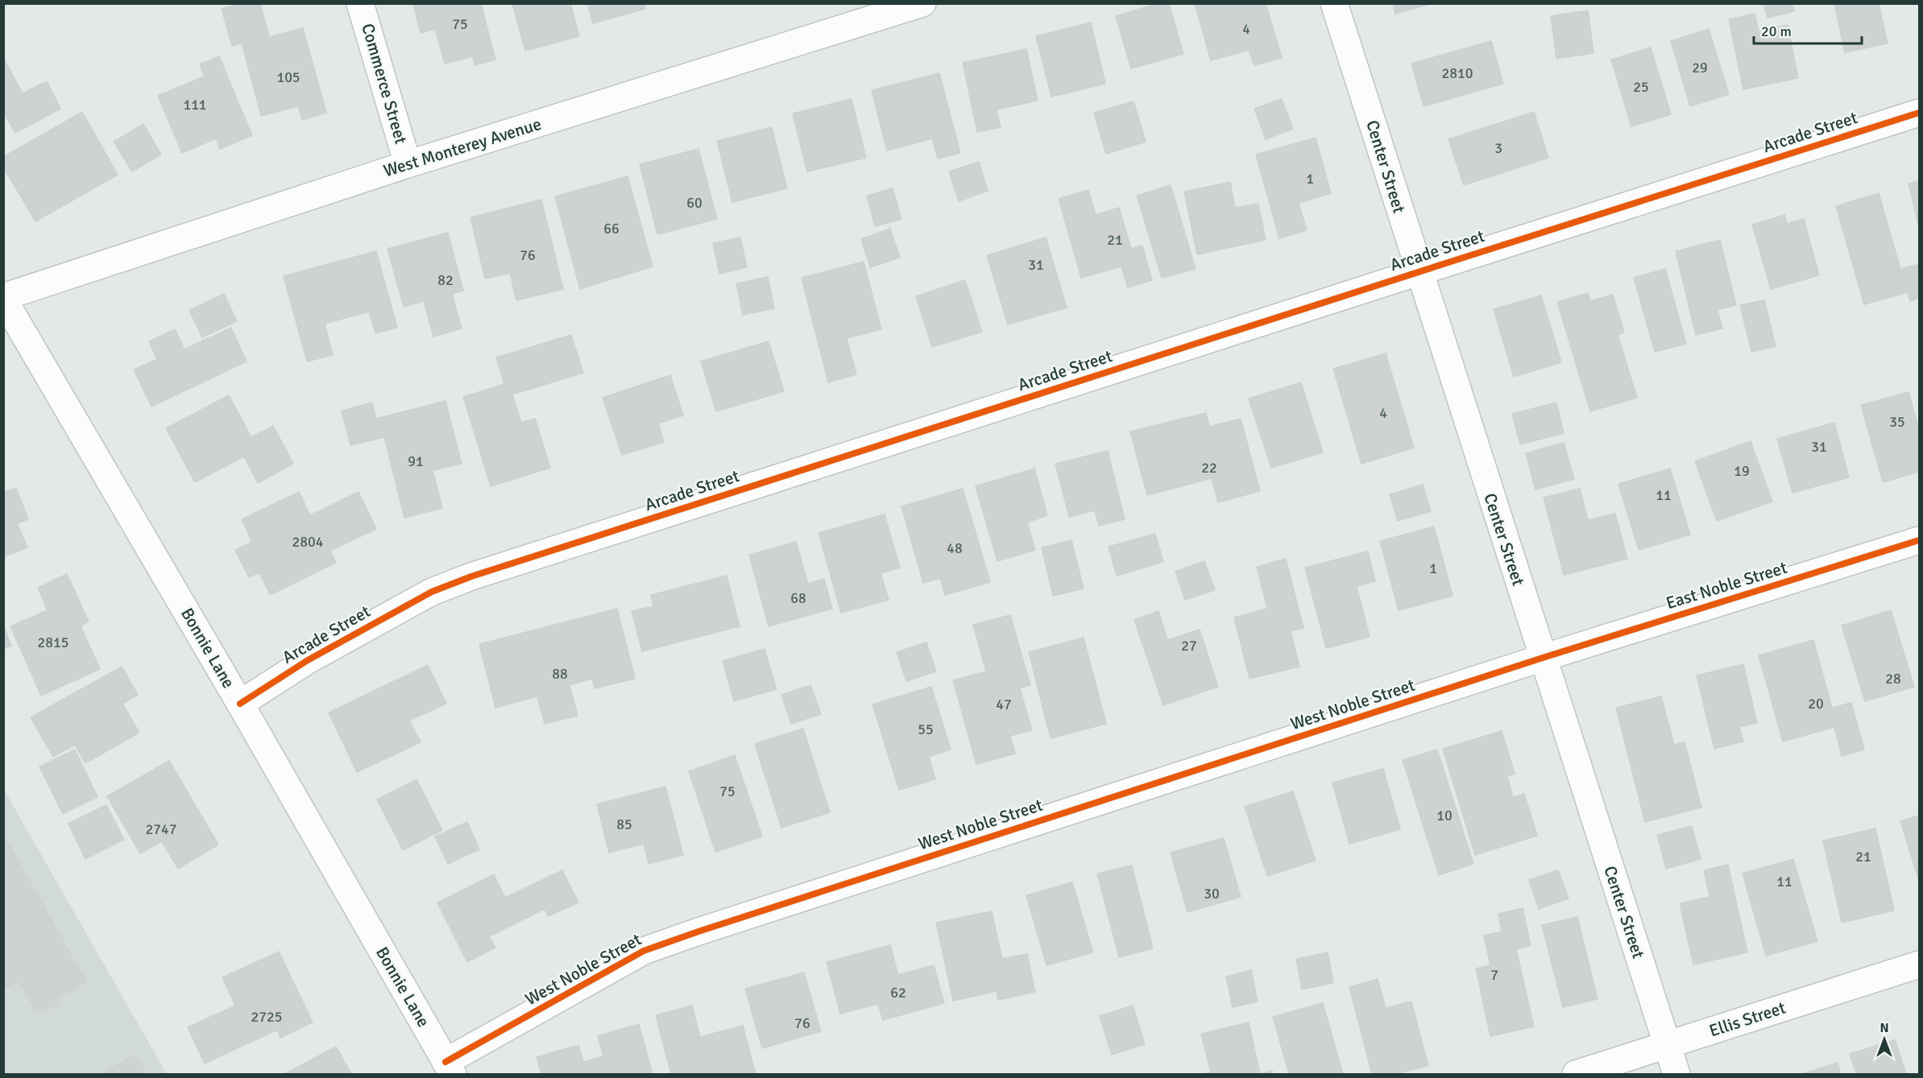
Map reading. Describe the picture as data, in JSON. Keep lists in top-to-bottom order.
{
  "streets": {
    "street": [
      "Commerce Street",
      "Arcade Street",
      "West Monterey Avenue",
      "Center Street",
      "East Noble Street",
      "Bonnie Lane",
      "West Noble Street",
      "Ellis Street"
    ]
  },
  "crossings": [
    ["Commerce Street", "West Monterey Avenue"],
    ["Arcade Street", "Center Street"],
    ["Arcade Street", "Bonnie Lane"],
    ["West Monterey Avenue", "Bonnie Lane"],
    ["Center Street", "East Noble Street"],
    ["Center Street", "West Noble Street"],
    ["Center Street", "Ellis Street"],
    ["East Noble Street", "West Noble Street"],
    ["Bonnie Lane", "West Noble Street"]
  ],
  "house_numbers": [
    "75",
    "4",
    "29",
    "2810",
    "105",
    "25",
    "111",
    "3",
    "1",
    "60",
    "66",
    "21",
    "76",
    "31",
    "82",
    "4",
    "35",
    "31",
    "91",
    "22",
    "19",
    "11",
    "2804",
    "48",
    "1",
    "68",
    "2815",
    "27",
    "88",
    "28",
    "20",
    "47",
    "55",
    "75",
    "10",
    "85",
    "2747",
    "21",
    "11",
    "30",
    "7",
    "62",
    "2725",
    "76"
  ],
  "scale_bar": "20 m",
  "north": "top"
}
